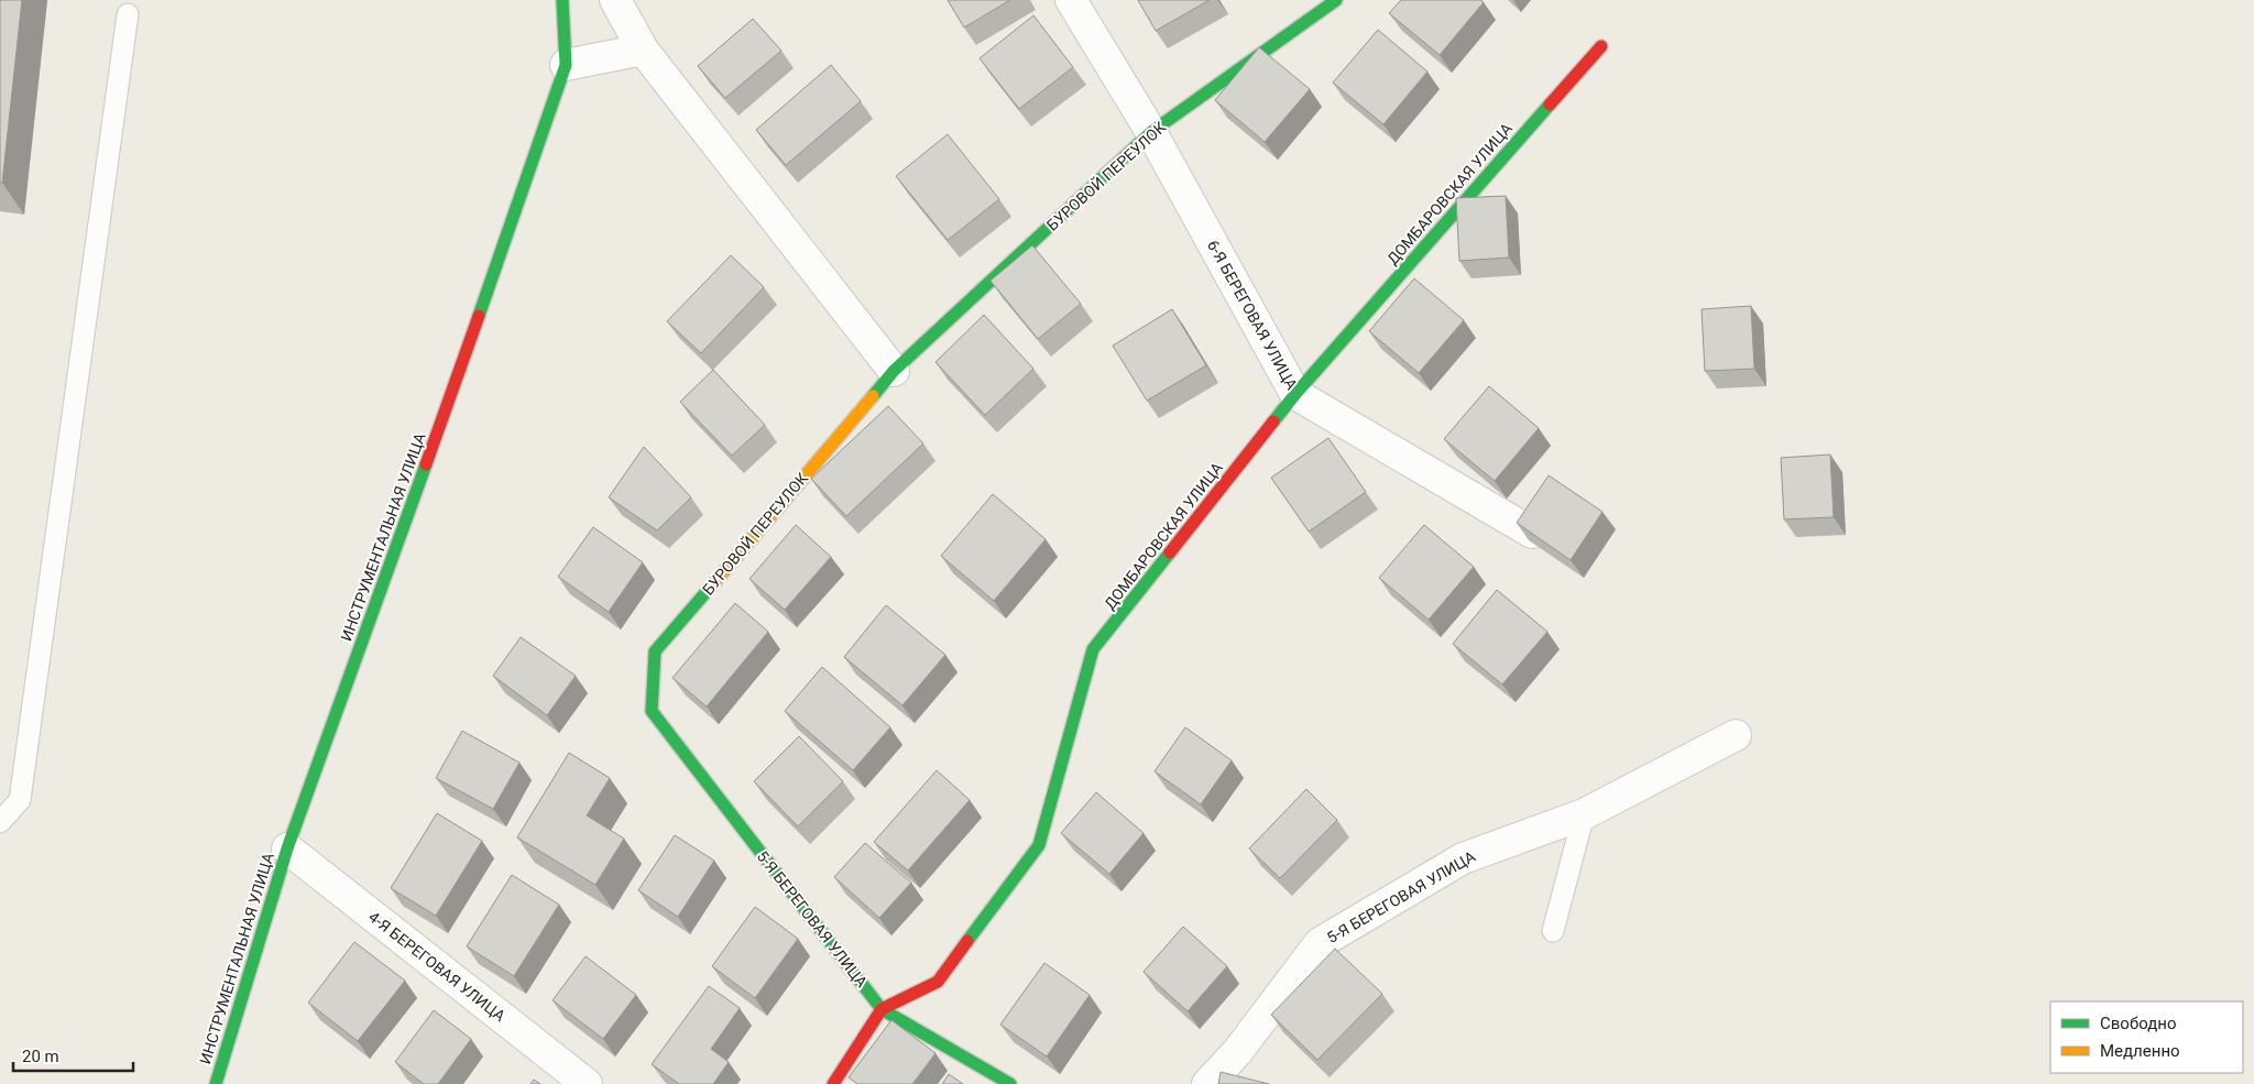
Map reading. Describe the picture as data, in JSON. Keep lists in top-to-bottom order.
{
  "streets": {
    "street": [
      "БУРОВОЙ ПЕРЕУЛОК",
      "ДОМБАРОВСКАЯ УЛИЦА",
      "6-Я БЕРЕГОВАЯ УЛИЦА",
      "ИНСТРУМЕНТАЛЬНАЯ УЛИЦА",
      "5-Я БЕРЕГОВАЯ УЛИЦА",
      "4-Я БЕРЕГОВАЯ УЛИЦА"
    ]
  },
  "crossings": [
    ["БУРОВОЙ ПЕРЕУЛОК", "6-Я БЕРЕГОВАЯ УЛИЦА"],
    ["БУРОВОЙ ПЕРЕУЛОК", "5-Я БЕРЕГОВАЯ УЛИЦА"],
    ["ДОМБАРОВСКАЯ УЛИЦА", "6-Я БЕРЕГОВАЯ УЛИЦА"],
    ["ДОМБАРОВСКАЯ УЛИЦА", "5-Я БЕРЕГОВАЯ УЛИЦА"],
    ["ИНСТРУМЕНТАЛЬНАЯ УЛИЦА", "4-Я БЕРЕГОВАЯ УЛИЦА"]
  ],
  "legend": ["Свободно", "Медленно"],
  "scale_bar": "20 m"
}
